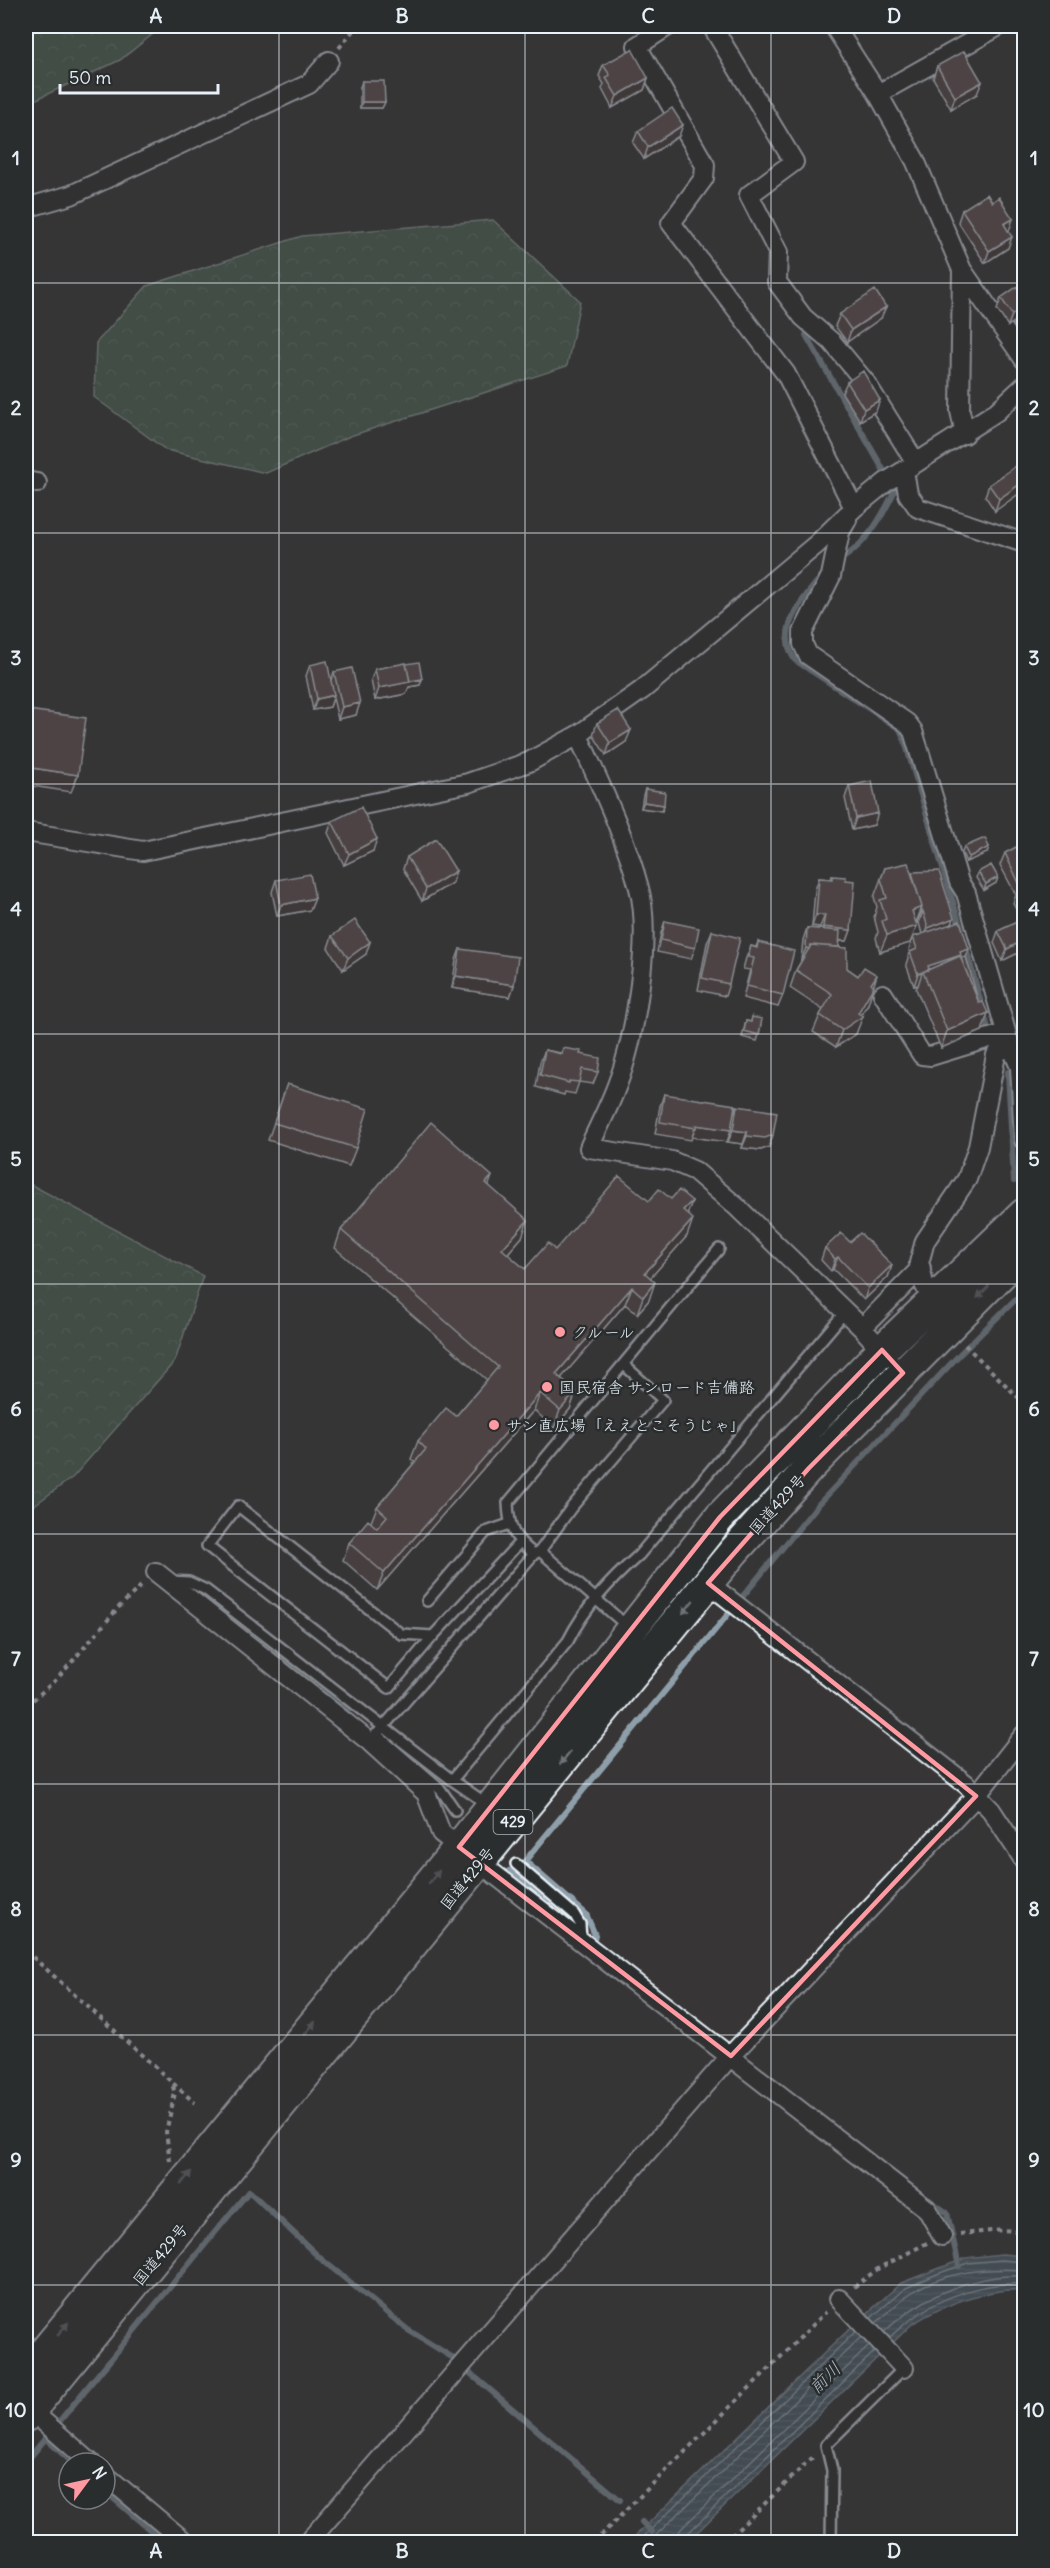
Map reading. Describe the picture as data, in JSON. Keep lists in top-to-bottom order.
{
  "streets": {
    "highway": ["国道429号", "429"]
  },
  "water": ["前川"],
  "places": ["クルール", "国民宿舎 サンロード吉備路", "サン直広場「ええとこそうじゃ」"],
  "scale_bar": "50 m",
  "north": "top right",
  "grid": {
    "columns": [
      "A",
      "B",
      "C",
      "D"
    ],
    "rows": [
      "1",
      "2",
      "3",
      "4",
      "5",
      "6",
      "7",
      "8",
      "9",
      "10"
    ]
  }
}
